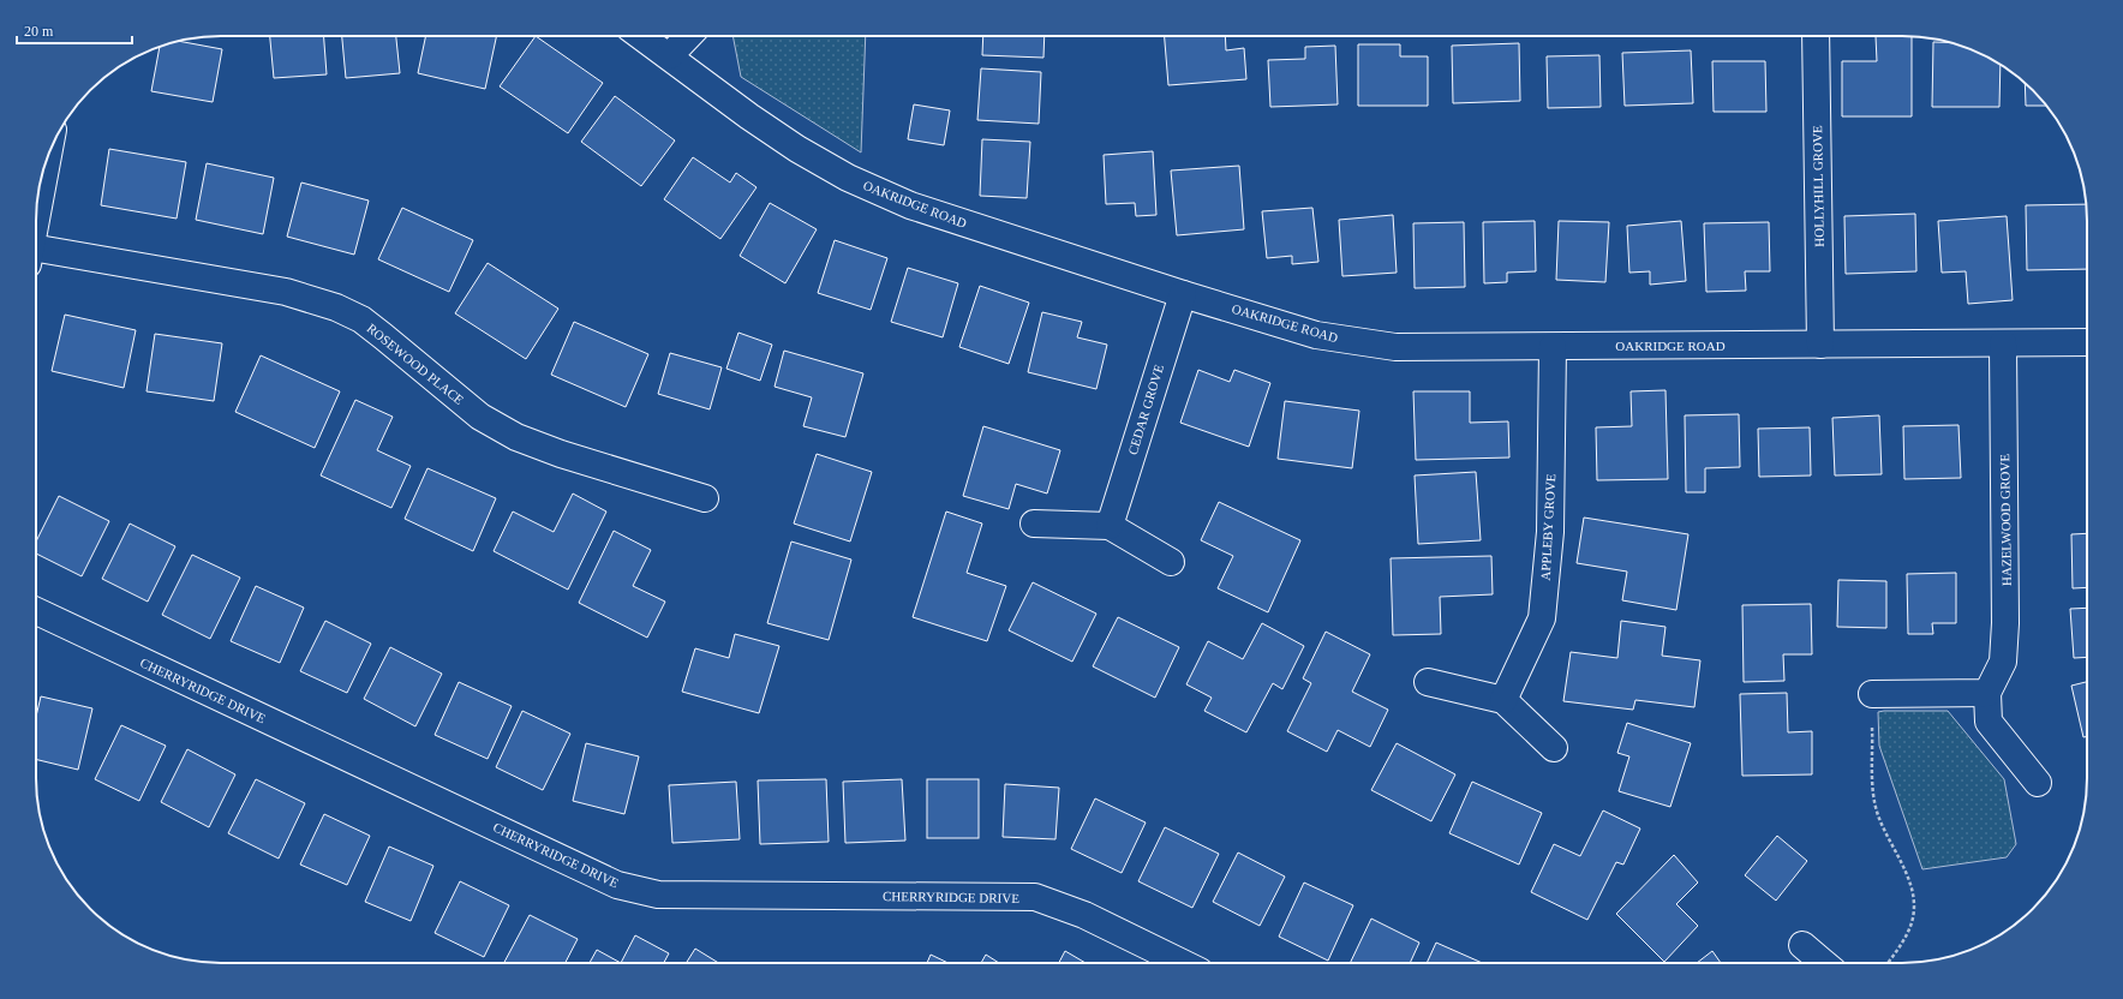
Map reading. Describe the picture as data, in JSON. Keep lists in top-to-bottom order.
{
  "streets": {
    "street": [
      "HOLLYHILL GROVE",
      "OAKRIDGE ROAD",
      "ROSEWOOD PLACE",
      "CEDAR GROVE",
      "HAZELWOOD GROVE",
      "APPLEBY GROVE",
      "CHERRYRIDGE DRIVE"
    ]
  },
  "crossings": [
    ["HOLLYHILL GROVE", "OAKRIDGE ROAD"],
    ["OAKRIDGE ROAD", "CEDAR GROVE"],
    ["OAKRIDGE ROAD", "HAZELWOOD GROVE"],
    ["OAKRIDGE ROAD", "APPLEBY GROVE"]
  ],
  "scale_bar": "20 m"
}
